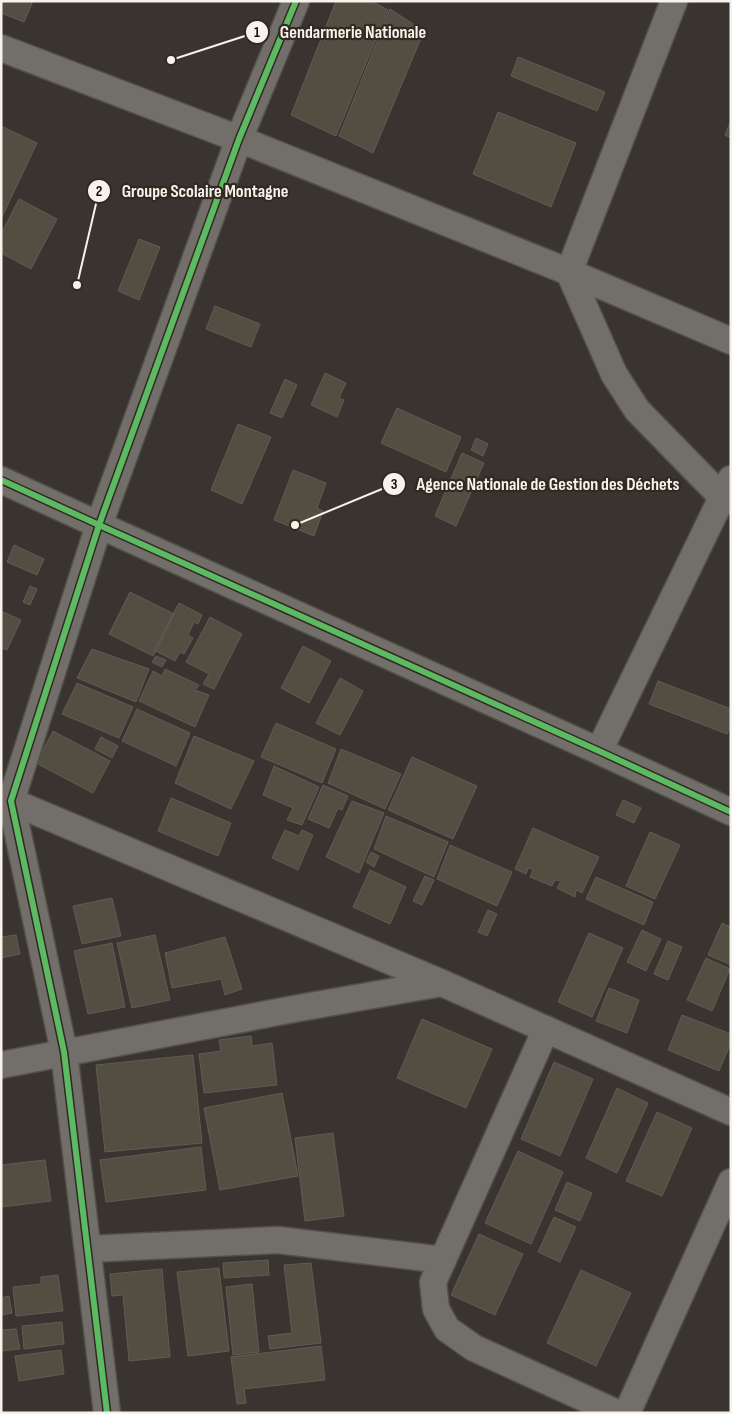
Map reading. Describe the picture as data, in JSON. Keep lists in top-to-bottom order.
{
  "places": ["Gendarmerie Nationale", "Groupe Scolaire Montagne", "Agence Nationale de Gestion des Déchets"]
}
